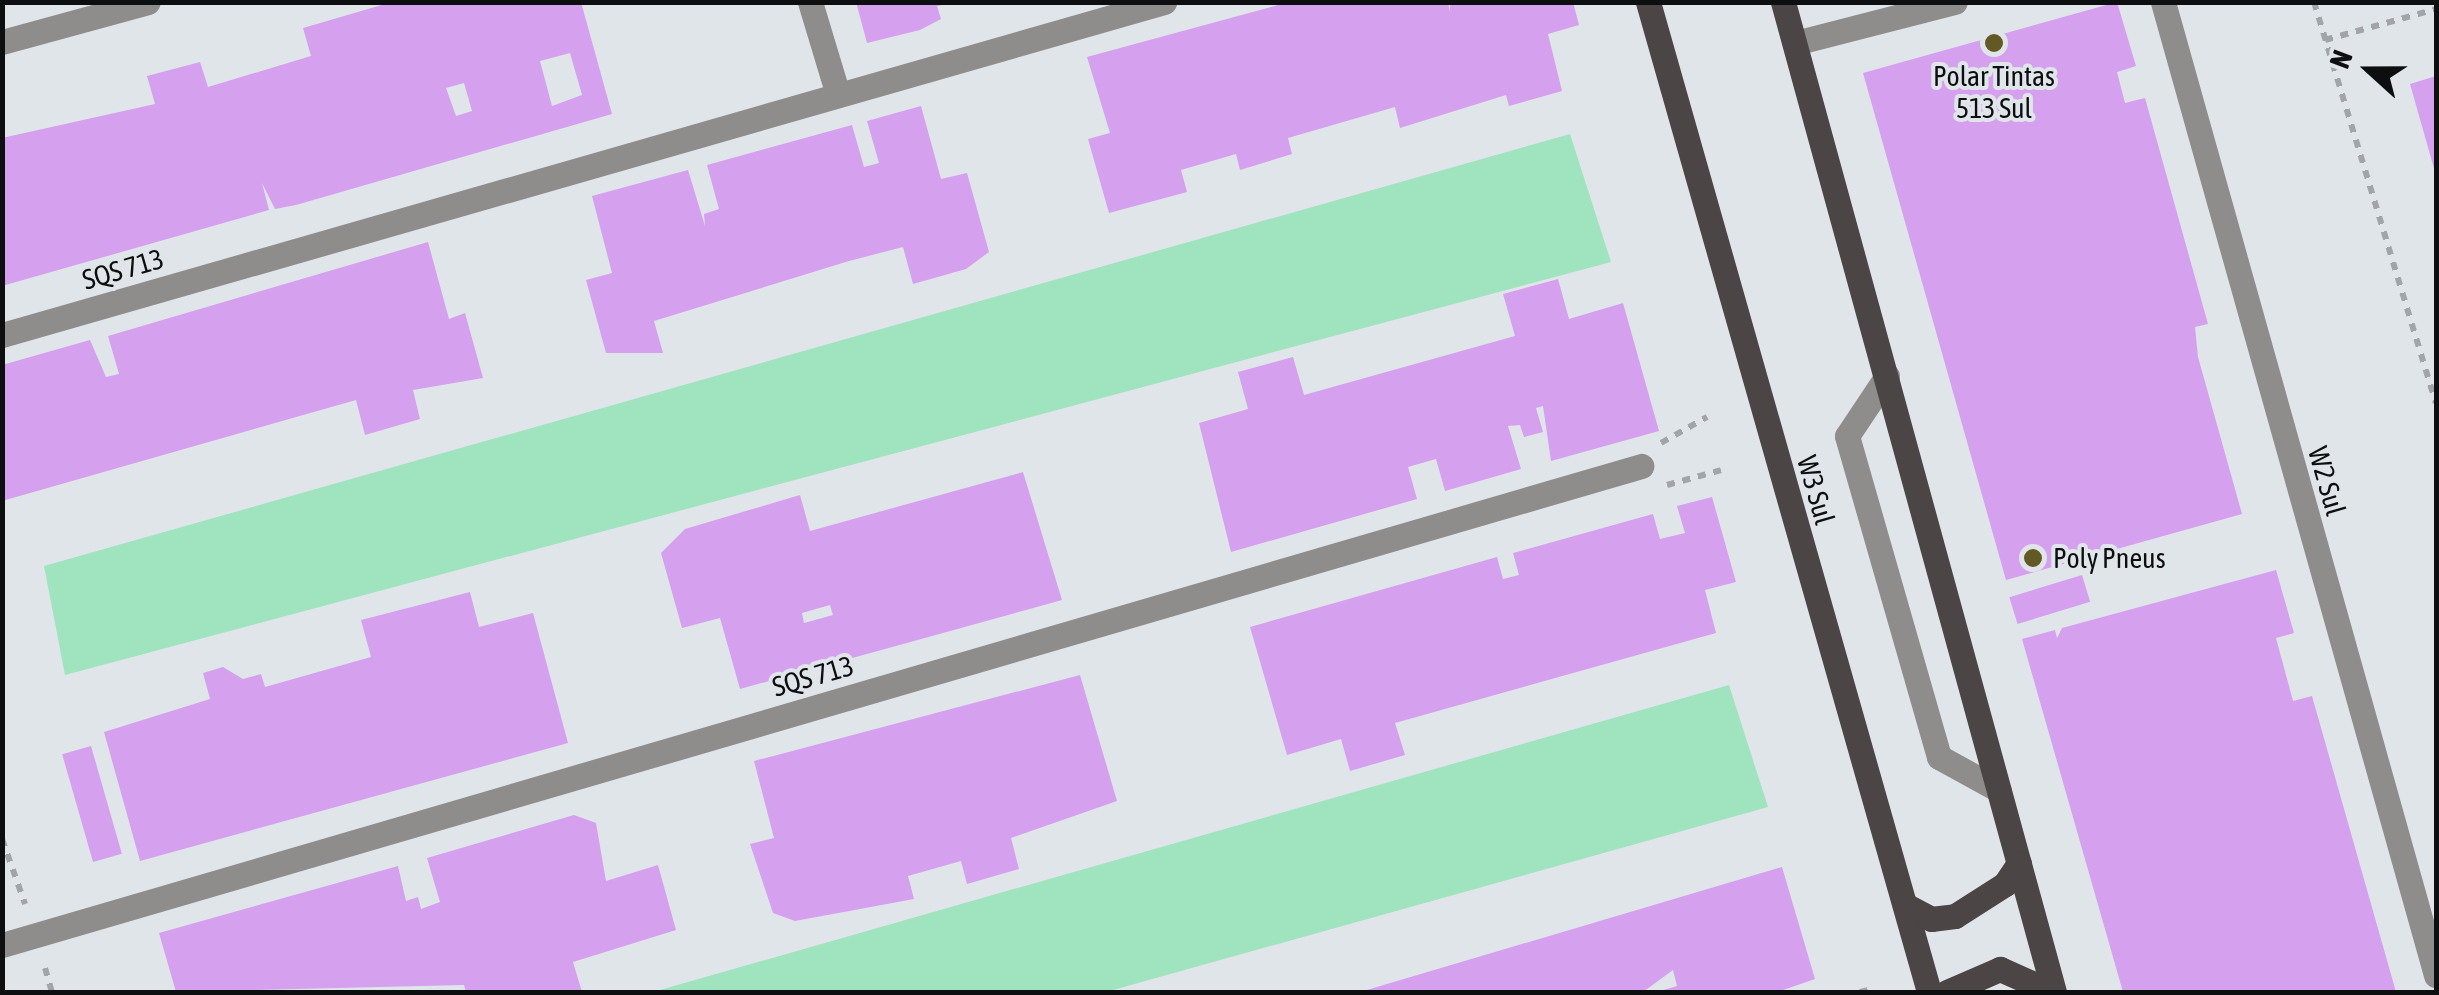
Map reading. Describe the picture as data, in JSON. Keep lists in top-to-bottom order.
{
  "streets": {
    "main road": ["W3 Sul"],
    "street": ["SQS 713", "W2 Sul"]
  },
  "places": ["Polar Tintas 513 Sul", "Poly Pneus"],
  "north": "left"
}
